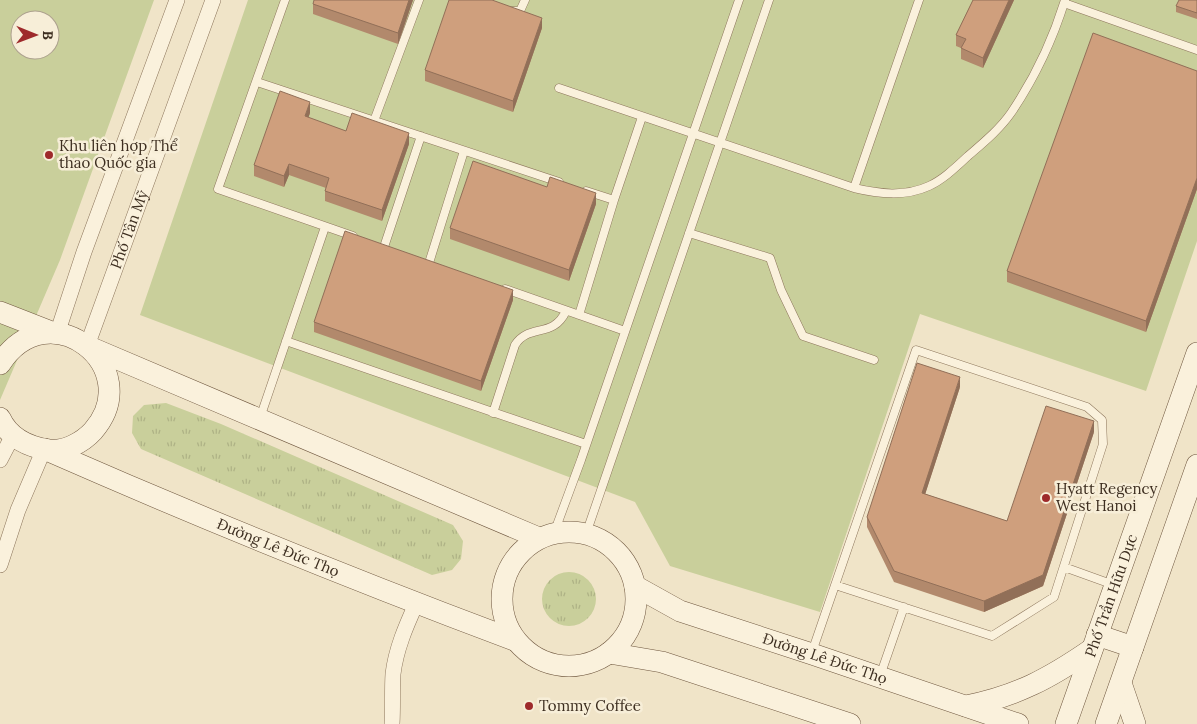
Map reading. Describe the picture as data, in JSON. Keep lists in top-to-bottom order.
{
  "streets": {
    "main road": ["Đường Lê Đức Thọ", "Phố Trần Hữu Dực"],
    "street": ["Phố Tân Mỹ"]
  },
  "places": ["Khu liên hợp Thể thao Quốc gia", "Hyatt Regency West Hanoi", "Tommy Coffee"],
  "north": "right"
}
